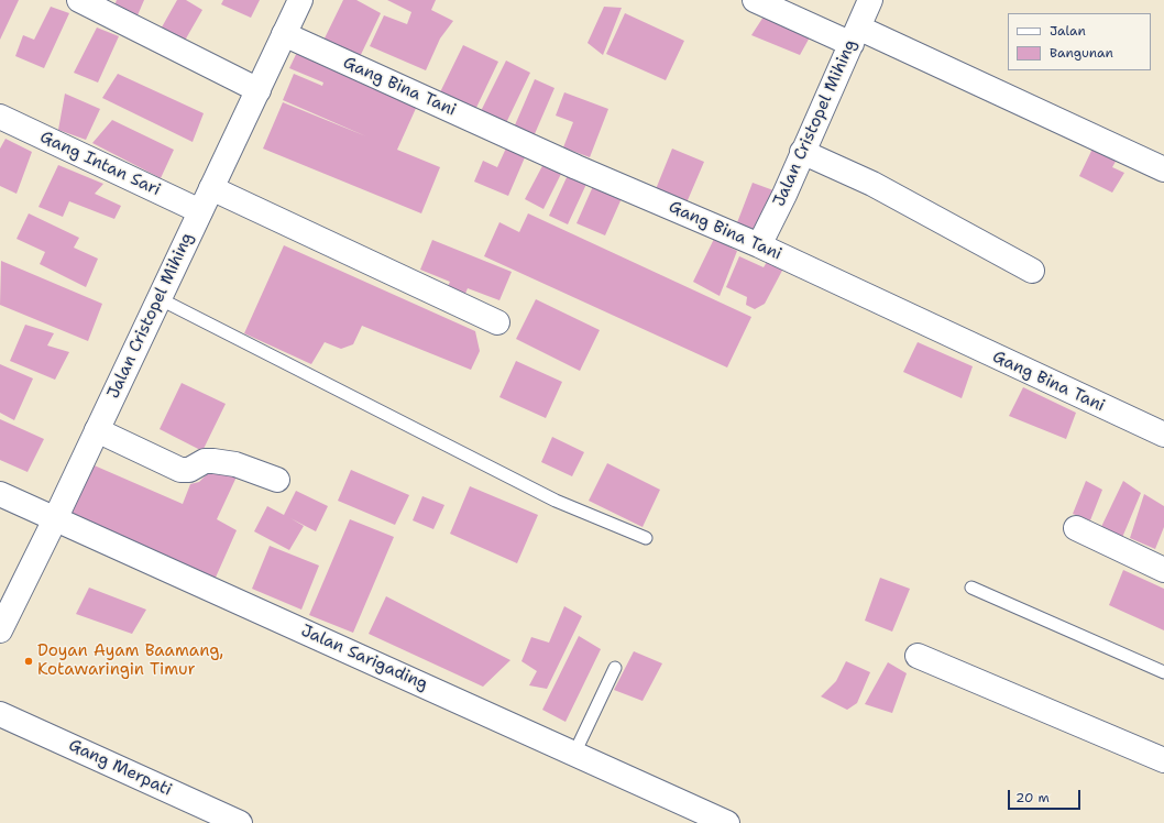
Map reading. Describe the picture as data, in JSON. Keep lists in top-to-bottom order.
{
  "streets": {
    "street": [
      "Gang Bina Tani",
      "Jalan Cristopel Mihing",
      "Gang Intan Sari",
      "Jalan Sarigading",
      "Gang Merpati"
    ]
  },
  "crossings": [
    ["Gang Bina Tani", "Jalan Cristopel Mihing"],
    ["Jalan Cristopel Mihing", "Gang Intan Sari"],
    ["Jalan Cristopel Mihing", "Jalan Sarigading"]
  ],
  "places": ["Doyan Ayam Baamang, Kotawaringin Timur"],
  "legend": ["Jalan", "Bangunan"],
  "scale_bar": "20 m"
}
